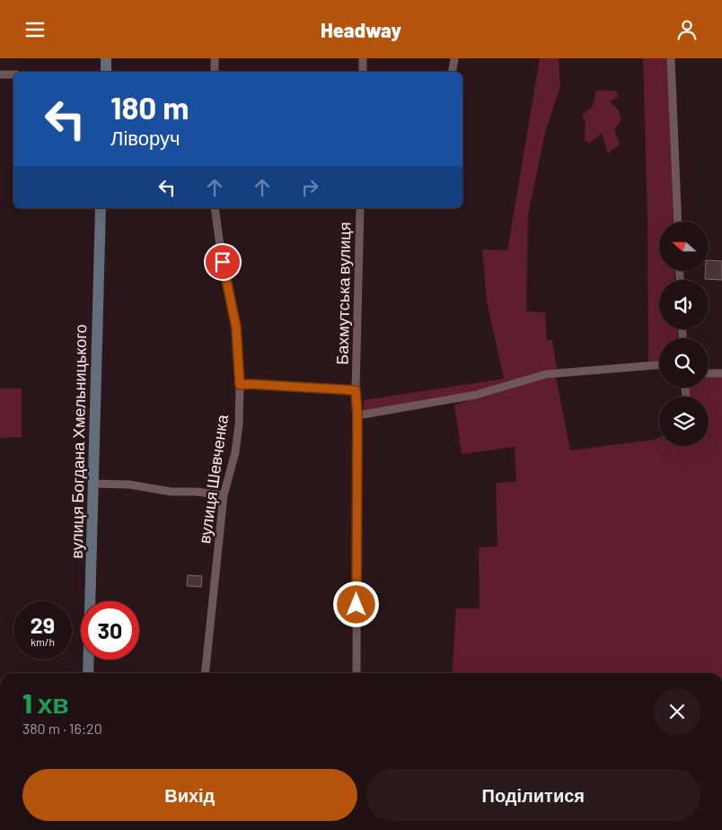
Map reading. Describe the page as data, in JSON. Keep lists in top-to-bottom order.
{
  "streets": {
    "street": ["Бахмутська вулиця", "вулиця Богдана Хмельницького", "вулиця Шевченка"]
  },
  "north": "left",
  "page": {
    "header": "Headway",
    "turn": ["180 m", "Ліворуч"],
    "speed": "29 km/h",
    "limit": "30",
    "heading": ["1 хв", "380 m · 16:20"],
    "buttons": ["Вихід", "Поділитися"]
  }
}
